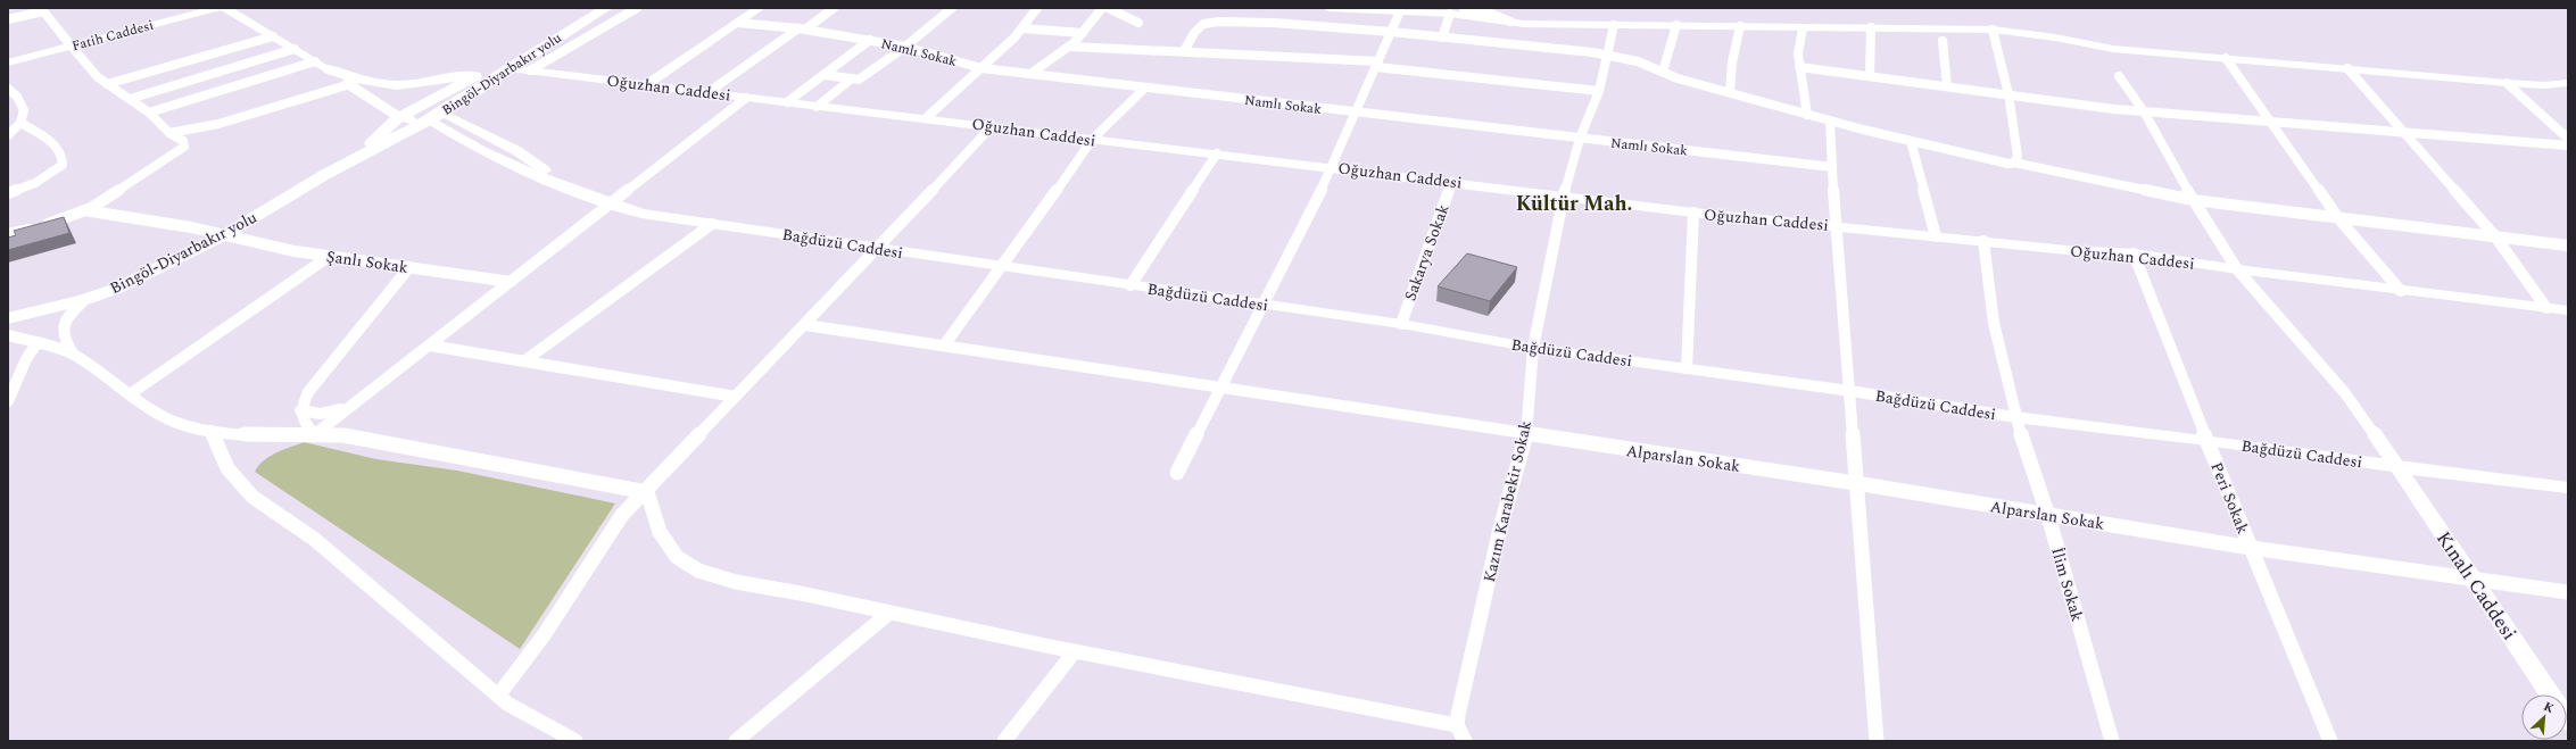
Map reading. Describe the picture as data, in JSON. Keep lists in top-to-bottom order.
{
  "streets": {
    "main road": ["Bingöl-Diyarbakır yolu"],
    "street": [
      "Fatih Caddesi",
      "Namlı Sokak",
      "Oğuzhan Caddesi",
      "Bağdüzü Caddesi",
      "Sakarya Sokak",
      "Şanlı Sokak",
      "Alparslan Sokak",
      "Peri Sokak",
      "Kazım Karabekir Sokak",
      "İlim Sokak",
      "Kınalı Caddesi"
    ]
  },
  "crossings": [
    ["Namlı Sokak", "Kazım Karabekir Sokak"],
    ["Bingöl-Diyarbakır yolu", "Oğuzhan Caddesi"],
    ["Bingöl-Diyarbakır yolu", "Bağdüzü Caddesi"],
    ["Bingöl-Diyarbakır yolu", "Şanlı Sokak"],
    ["Oğuzhan Caddesi", "Sakarya Sokak"],
    ["Oğuzhan Caddesi", "Peri Sokak"],
    ["Oğuzhan Caddesi", "Kazım Karabekir Sokak"],
    ["Oğuzhan Caddesi", "İlim Sokak"],
    ["Bağdüzü Caddesi", "Sakarya Sokak"],
    ["Bağdüzü Caddesi", "Peri Sokak"],
    ["Bağdüzü Caddesi", "Kazım Karabekir Sokak"],
    ["Bağdüzü Caddesi", "İlim Sokak"],
    ["Bağdüzü Caddesi", "Kınalı Caddesi"],
    ["Alparslan Sokak", "Peri Sokak"],
    ["Alparslan Sokak", "Kazım Karabekir Sokak"],
    ["Alparslan Sokak", "İlim Sokak"],
    ["Alparslan Sokak", "Kınalı Caddesi"]
  ],
  "districts": ["Kültür Mah."],
  "north": "top right"
}
